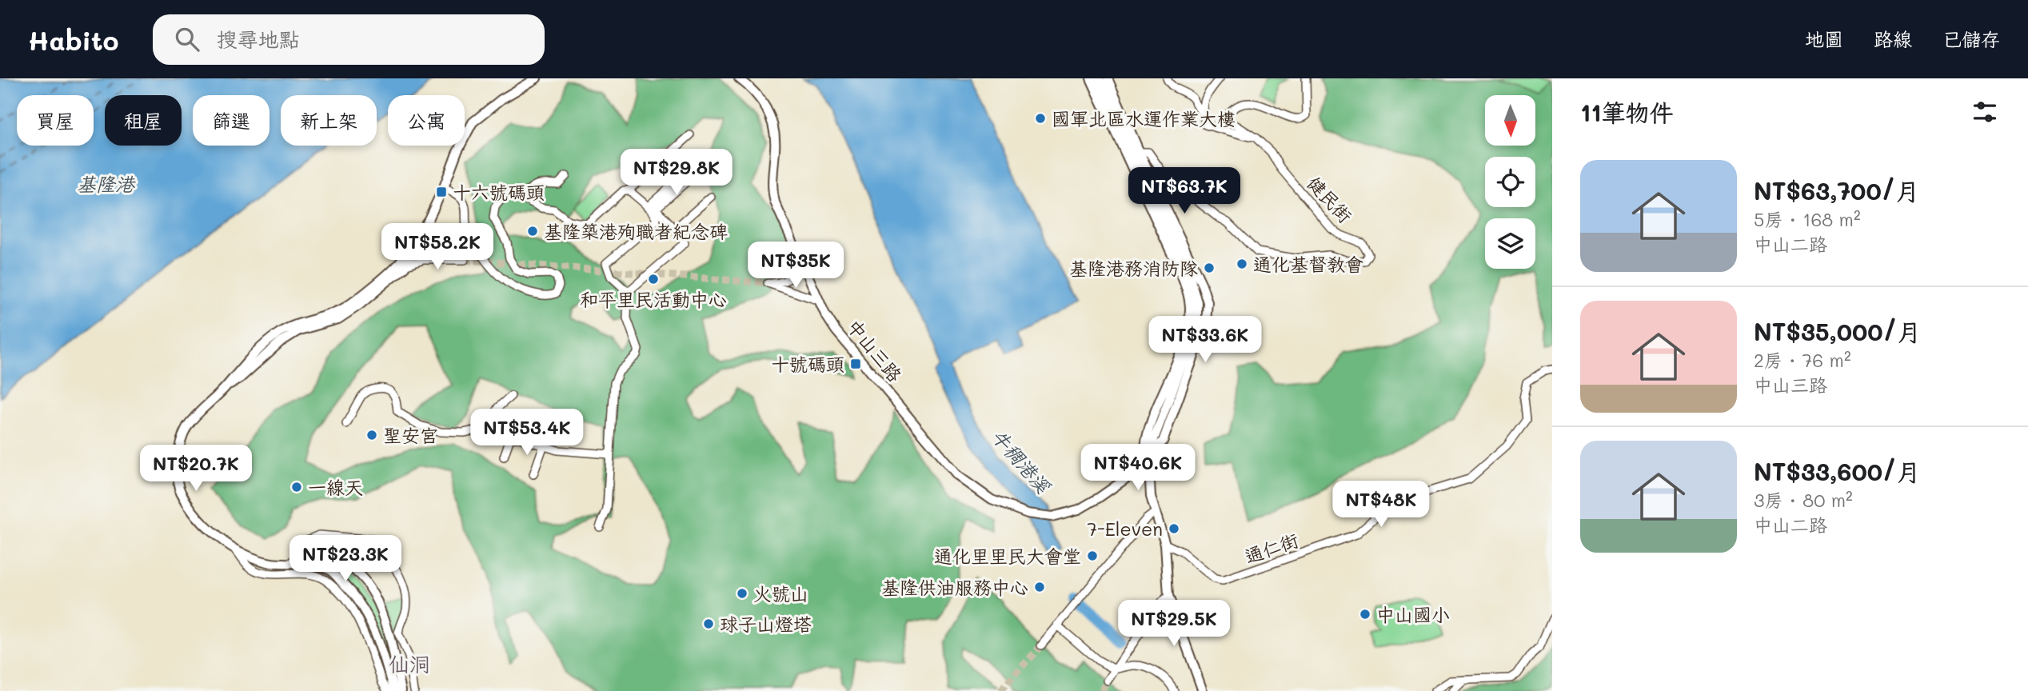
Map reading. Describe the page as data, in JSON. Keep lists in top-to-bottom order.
{
  "streets": {
    "street": ["健民街", "中山三路", "通仁街"]
  },
  "districts": ["仙洞"],
  "water": ["基隆港", "牛稠港溪"],
  "places": {
    "other": [
      "國軍北區水運作業大樓",
      "基隆築港殉職者紀念碑",
      "通化基督教會",
      "基隆港務消防隊",
      "和平里民活動中心",
      "聖安宮",
      "一線天",
      "7-Eleven",
      "通化里里民大會堂",
      "基隆供油服務中心",
      "火號山",
      "中山國小",
      "球子山燈塔"
    ],
    "transit": ["十六號碼頭", "十號碼頭"]
  },
  "north": "bottom",
  "page": {
    "header": "Habito",
    "search": "搜尋地點",
    "nav": ["地圖", "路線", "已儲存"],
    "heading": "11筆物件",
    "chip": [
      "買屋",
      "租屋",
      "篩選",
      "新上架",
      "公寓"
    ],
    "list": [
      {
        "name": "NT$63,700/月",
        "note": "5房 · 168 m² · 中山二路"
      },
      {
        "name": "NT$35,000/月",
        "note": "2房 · 76 m² · 中山三路"
      },
      {
        "name": "NT$33,600/月",
        "note": "3房 · 80 m² · 中山二路"
      }
    ],
    "price": [
      "NT$29.8K",
      "NT$63.7K",
      "NT$58.2K",
      "NT$35K",
      "NT$33.6K",
      "NT$53.4K",
      "NT$40.6K",
      "NT$20.7K",
      "NT$48K",
      "NT$23.3K",
      "NT$29.5K"
    ]
  }
}
